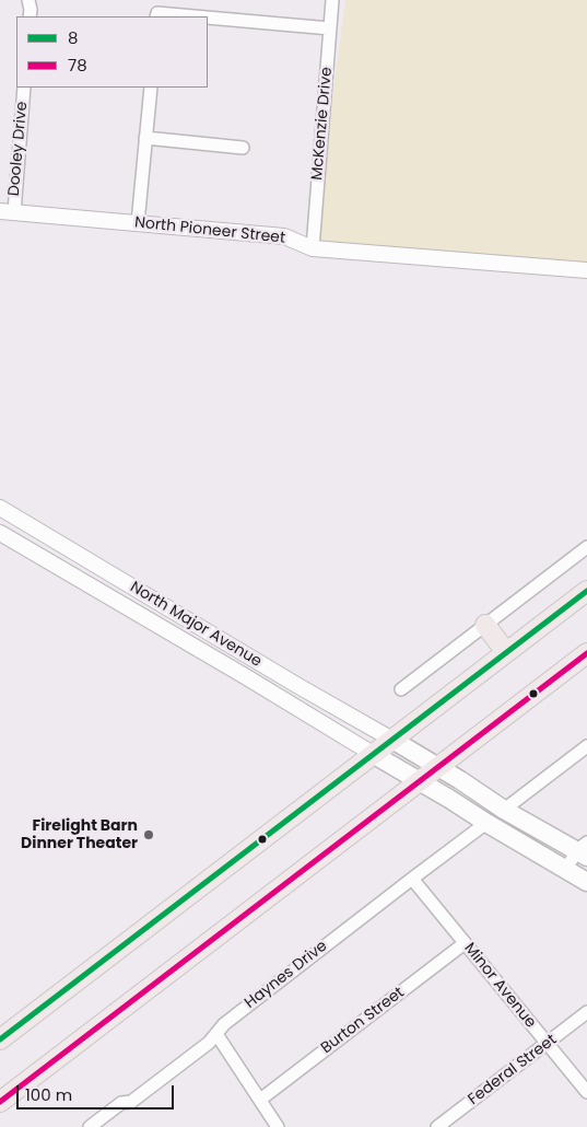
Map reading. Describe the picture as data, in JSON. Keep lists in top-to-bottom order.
{
  "streets": {
    "street": [
      "McKenzie Drive",
      "Dooley Drive",
      "North Pioneer Street",
      "North Major Avenue",
      "Haynes Drive",
      "Minor Avenue",
      "Burton Street",
      "Federal Street"
    ]
  },
  "crossings": [
    ["McKenzie Drive", "North Pioneer Street"],
    ["Dooley Drive", "North Pioneer Street"],
    ["Haynes Drive", "Minor Avenue"],
    ["Minor Avenue", "Burton Street"],
    ["Minor Avenue", "Federal Street"]
  ],
  "places": ["Firelight Barn Dinner Theater"],
  "lines": ["transit line 8", "transit line 78"],
  "legend": ["8", "78"],
  "scale_bar": "100 m"
}
